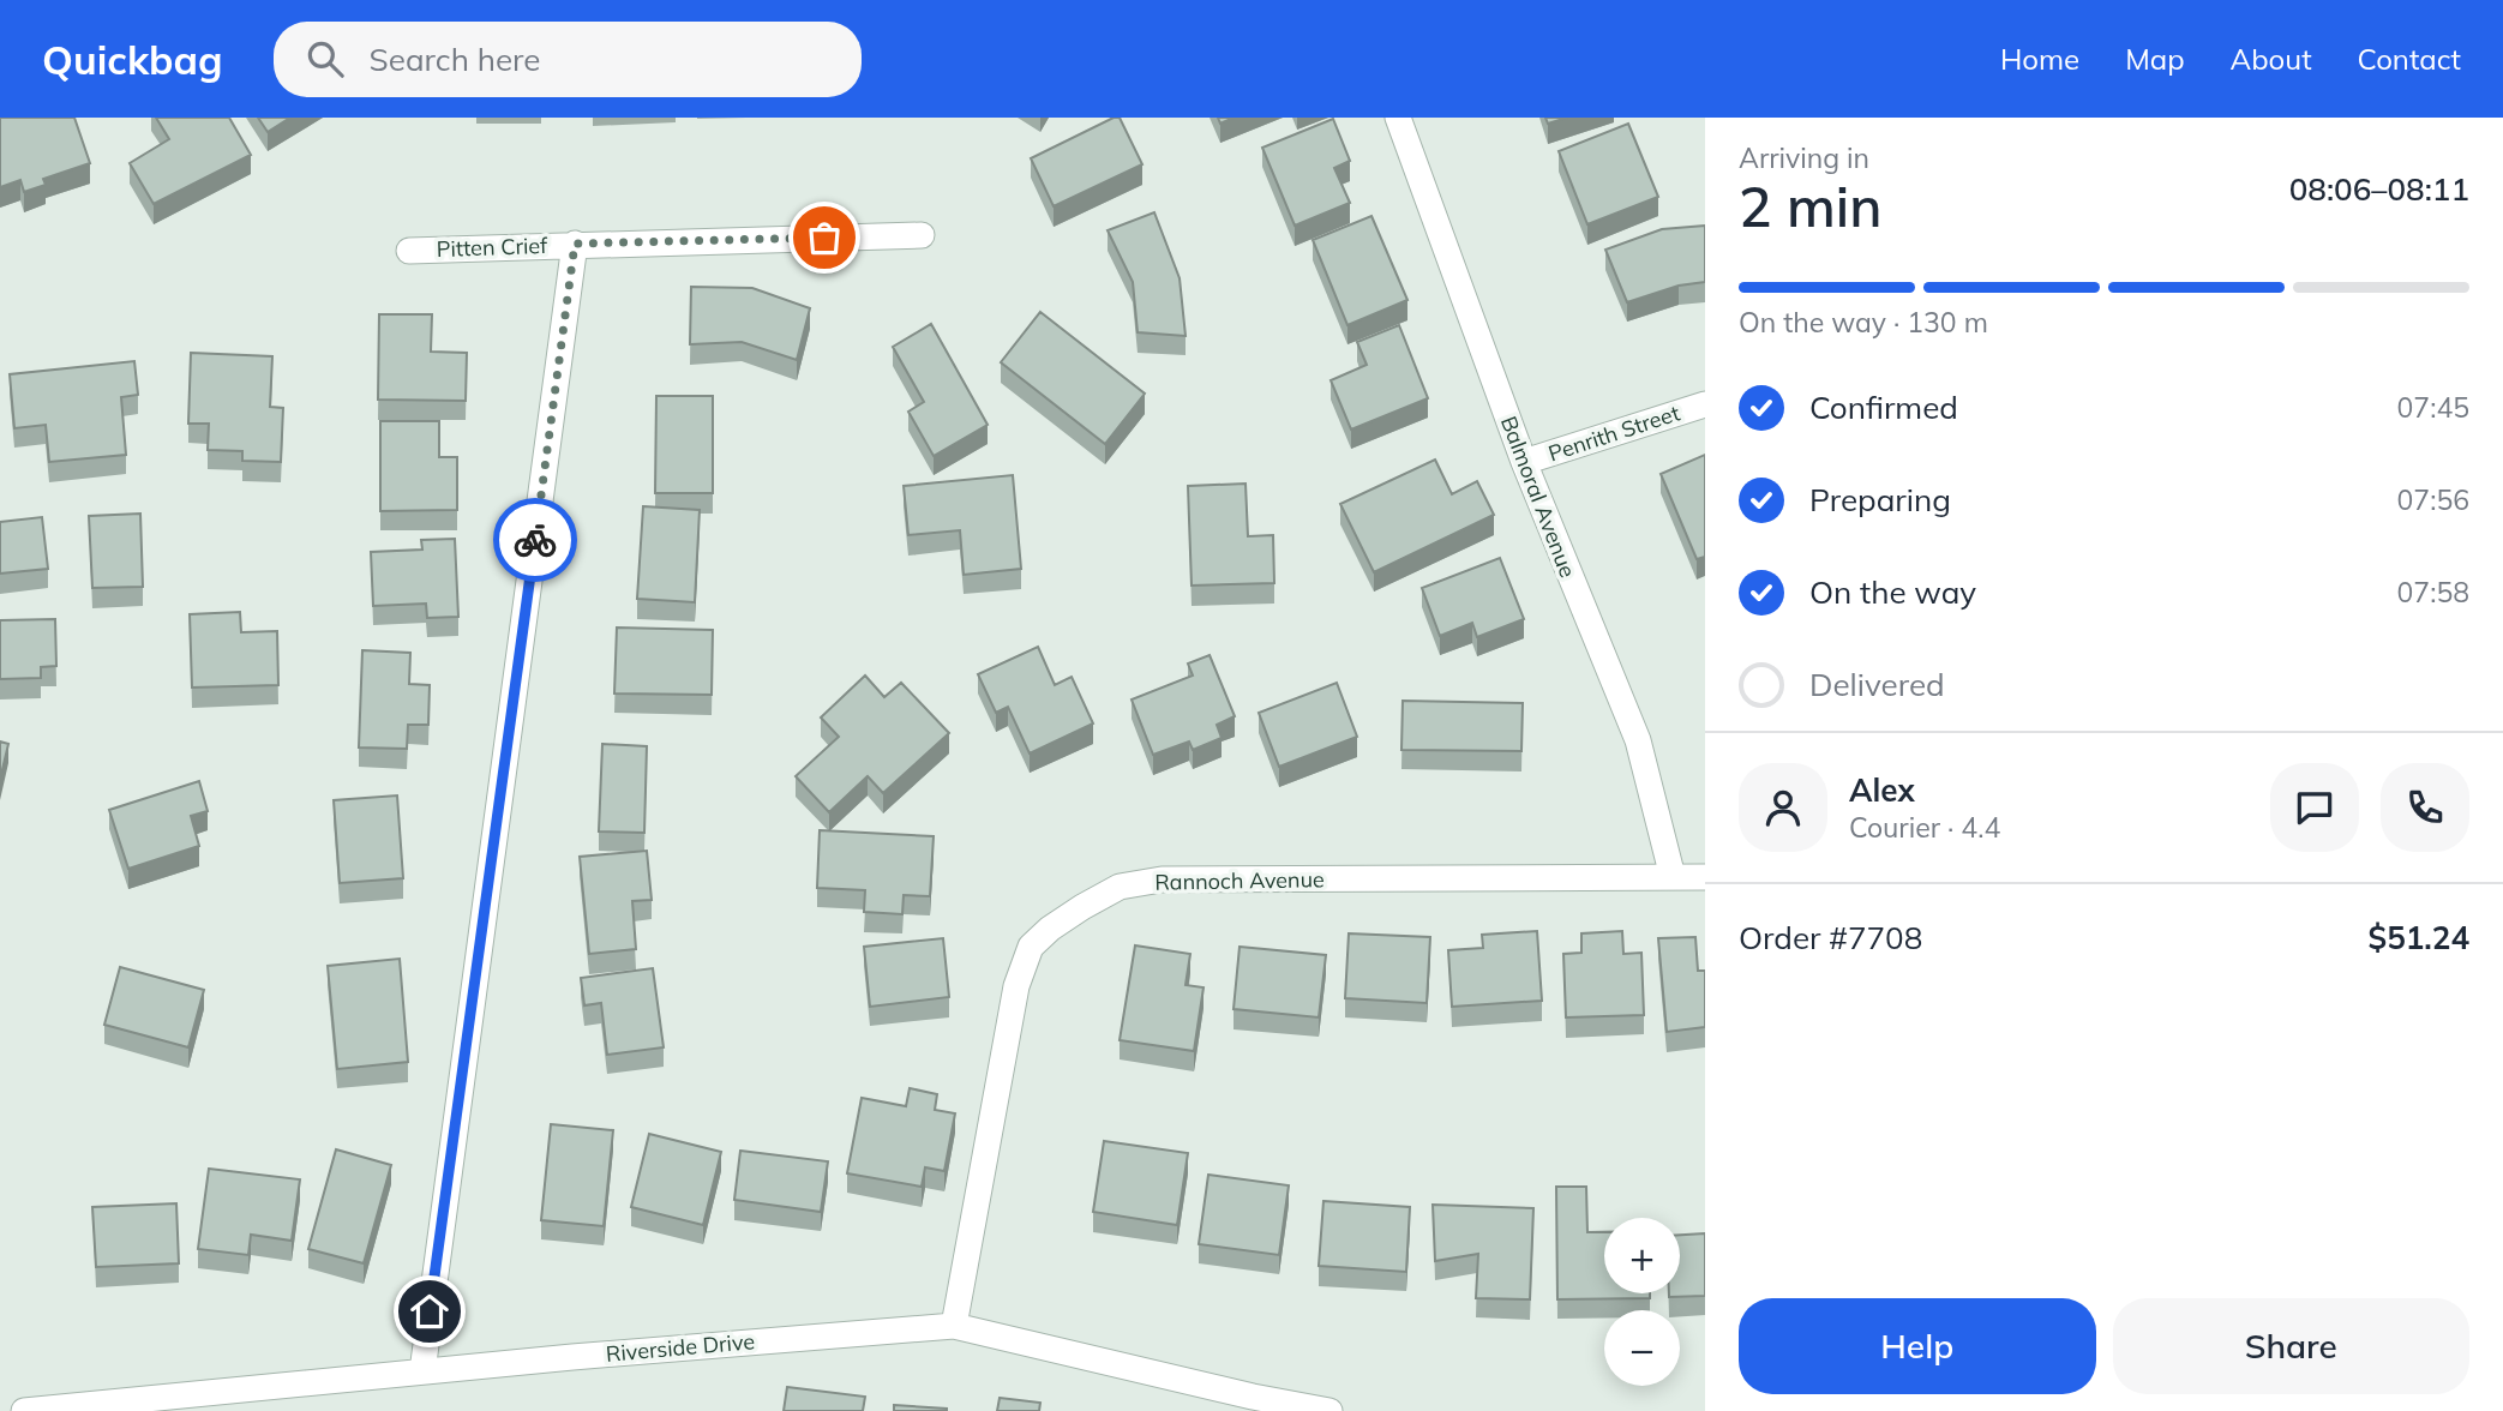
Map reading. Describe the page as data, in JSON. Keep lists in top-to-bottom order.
{
  "streets": {
    "street": [
      "Pitten Crief",
      "Penrith Street",
      "Balmoral Avenue",
      "Rannoch Avenue",
      "Riverside Drive"
    ]
  },
  "crossings": [
    ["Pitten Crief", "Riverside Drive"],
    ["Penrith Street", "Balmoral Avenue"],
    ["Balmoral Avenue", "Rannoch Avenue"],
    ["Rannoch Avenue", "Riverside Drive"]
  ],
  "page": {
    "header": "Quickbag",
    "search": "Search here",
    "nav": [
      "Home",
      "Map",
      "About",
      "Contact"
    ],
    "heading": ["2 min", "Arriving in", "08:06–08:11"],
    "panel": [
      "Alex",
      "Courier · 4.4",
      "Order #7708",
      "$51.24"
    ],
    "bar": "On the way · 130 m",
    "list": [
      ["Confirmed", "07:45"],
      ["Preparing", "07:56"],
      ["On the way", "07:58"],
      "Delivered"
    ],
    "map_buttons": ["+", "−"],
    "buttons": ["Help", "Share"]
  }
}
